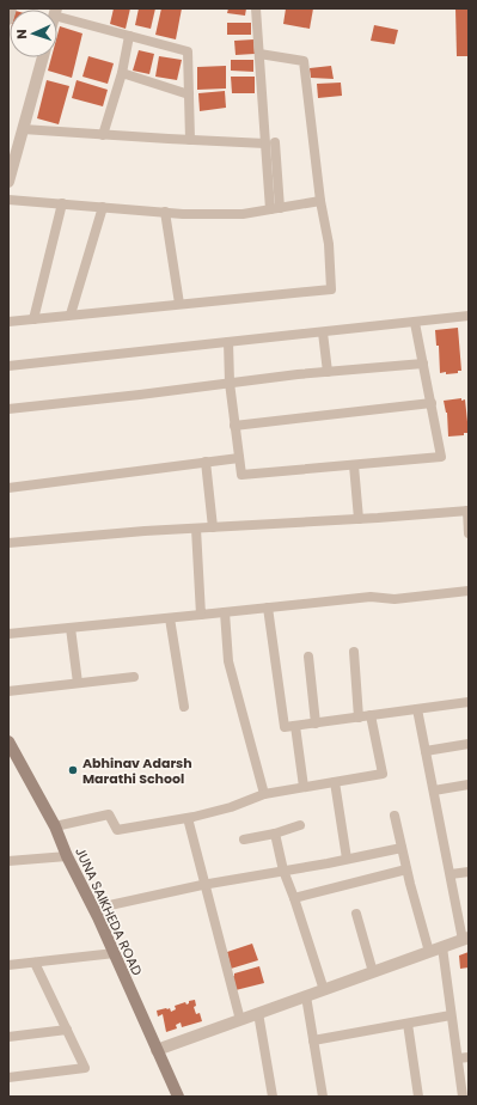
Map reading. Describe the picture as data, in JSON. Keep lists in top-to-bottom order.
{
  "streets": {
    "main road": ["JUNA SAIKHEDA ROAD"]
  },
  "places": ["Abhinav Adarsh Marathi School"],
  "north": "left"
}
